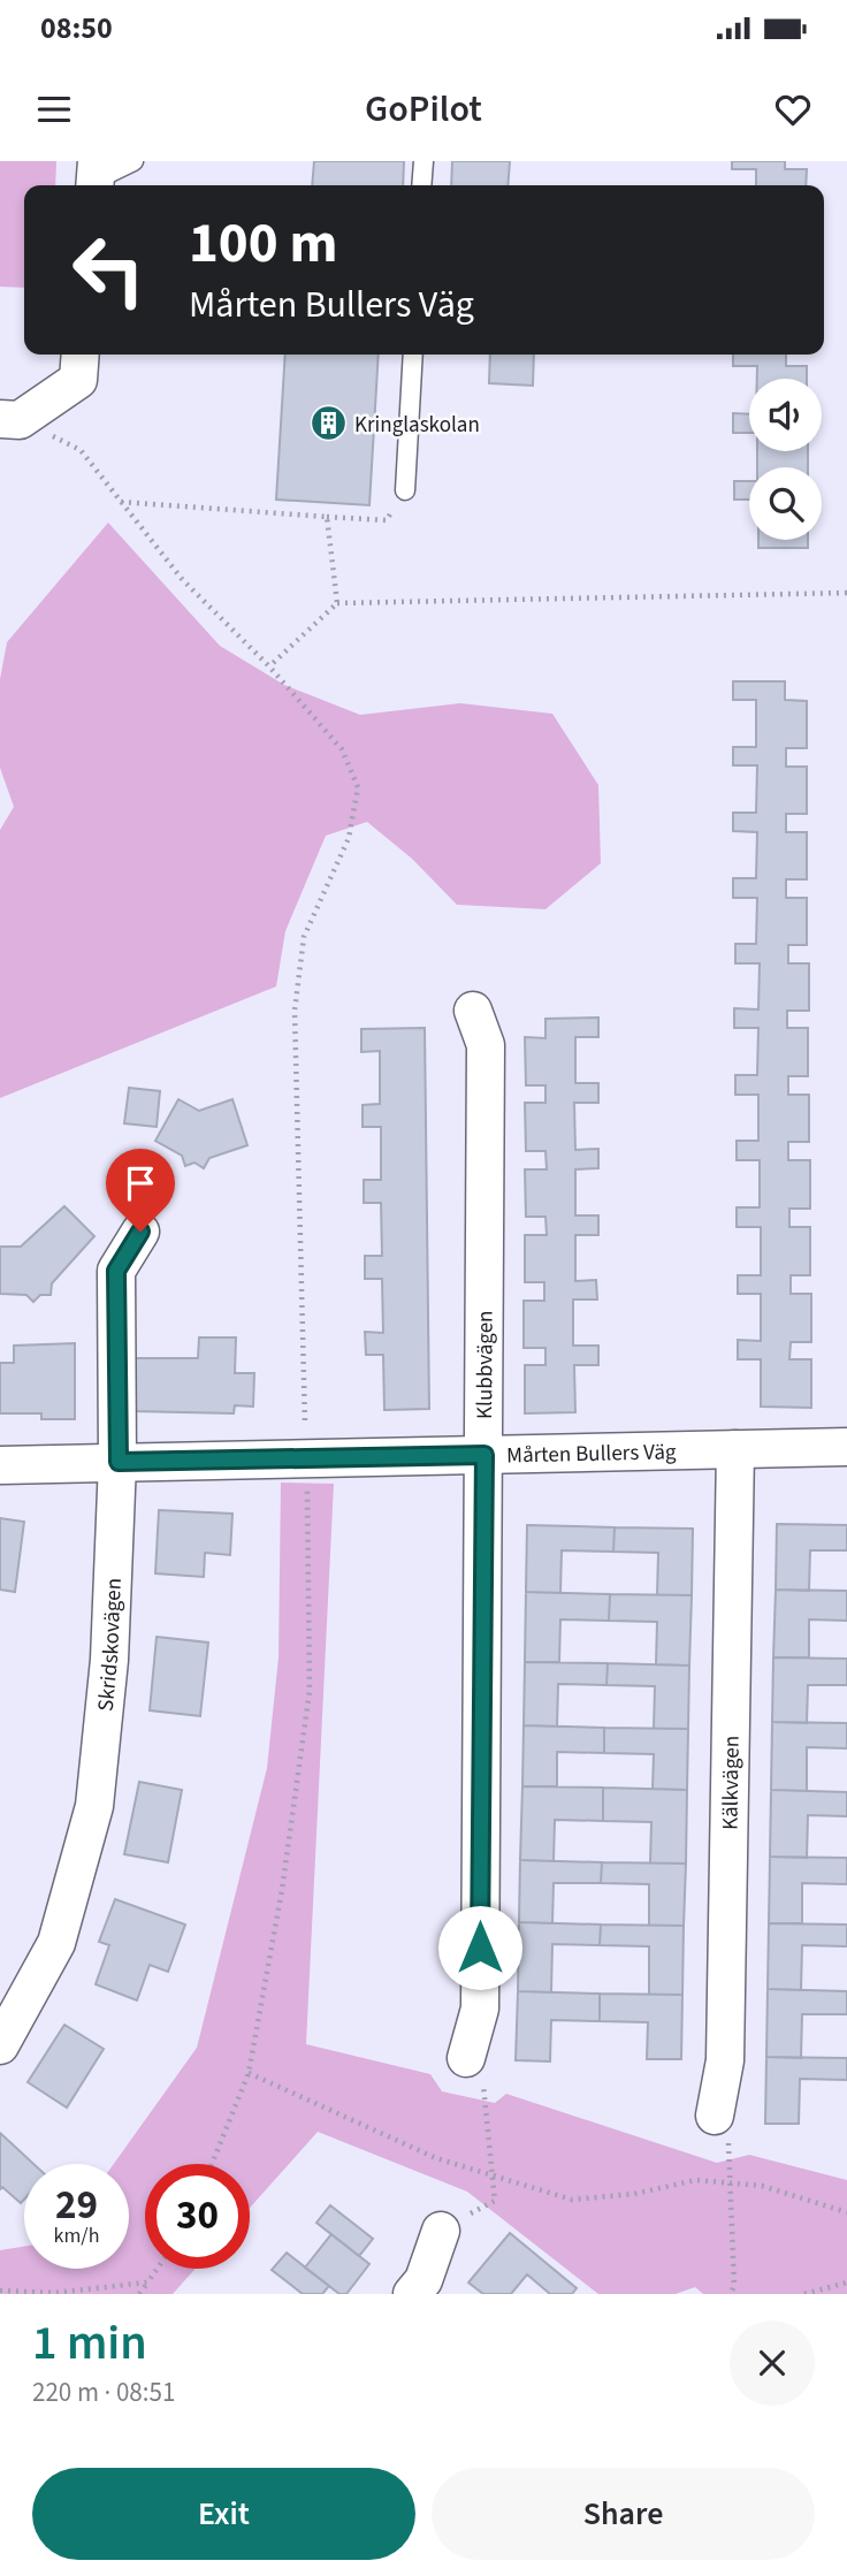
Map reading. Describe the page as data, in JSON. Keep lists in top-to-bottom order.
{
  "streets": {
    "street": [
      "Klubbvägen",
      "Mårten Bullers Väg",
      "Skridskovägen",
      "Kälkvägen"
    ]
  },
  "crossings": [
    ["Klubbvägen", "Mårten Bullers Väg"],
    ["Mårten Bullers Väg", "Skridskovägen"],
    ["Mårten Bullers Väg", "Kälkvägen"]
  ],
  "places": {
    "building": ["Kringlaskolan"]
  },
  "page": {
    "status": "08:50",
    "header": "GoPilot",
    "turn": ["100 m", "Mårten Bullers Väg"],
    "speed": "29 km/h",
    "limit": "30",
    "heading": ["1 min", "220 m · 08:51"],
    "buttons": ["Exit", "Share"]
  }
}
